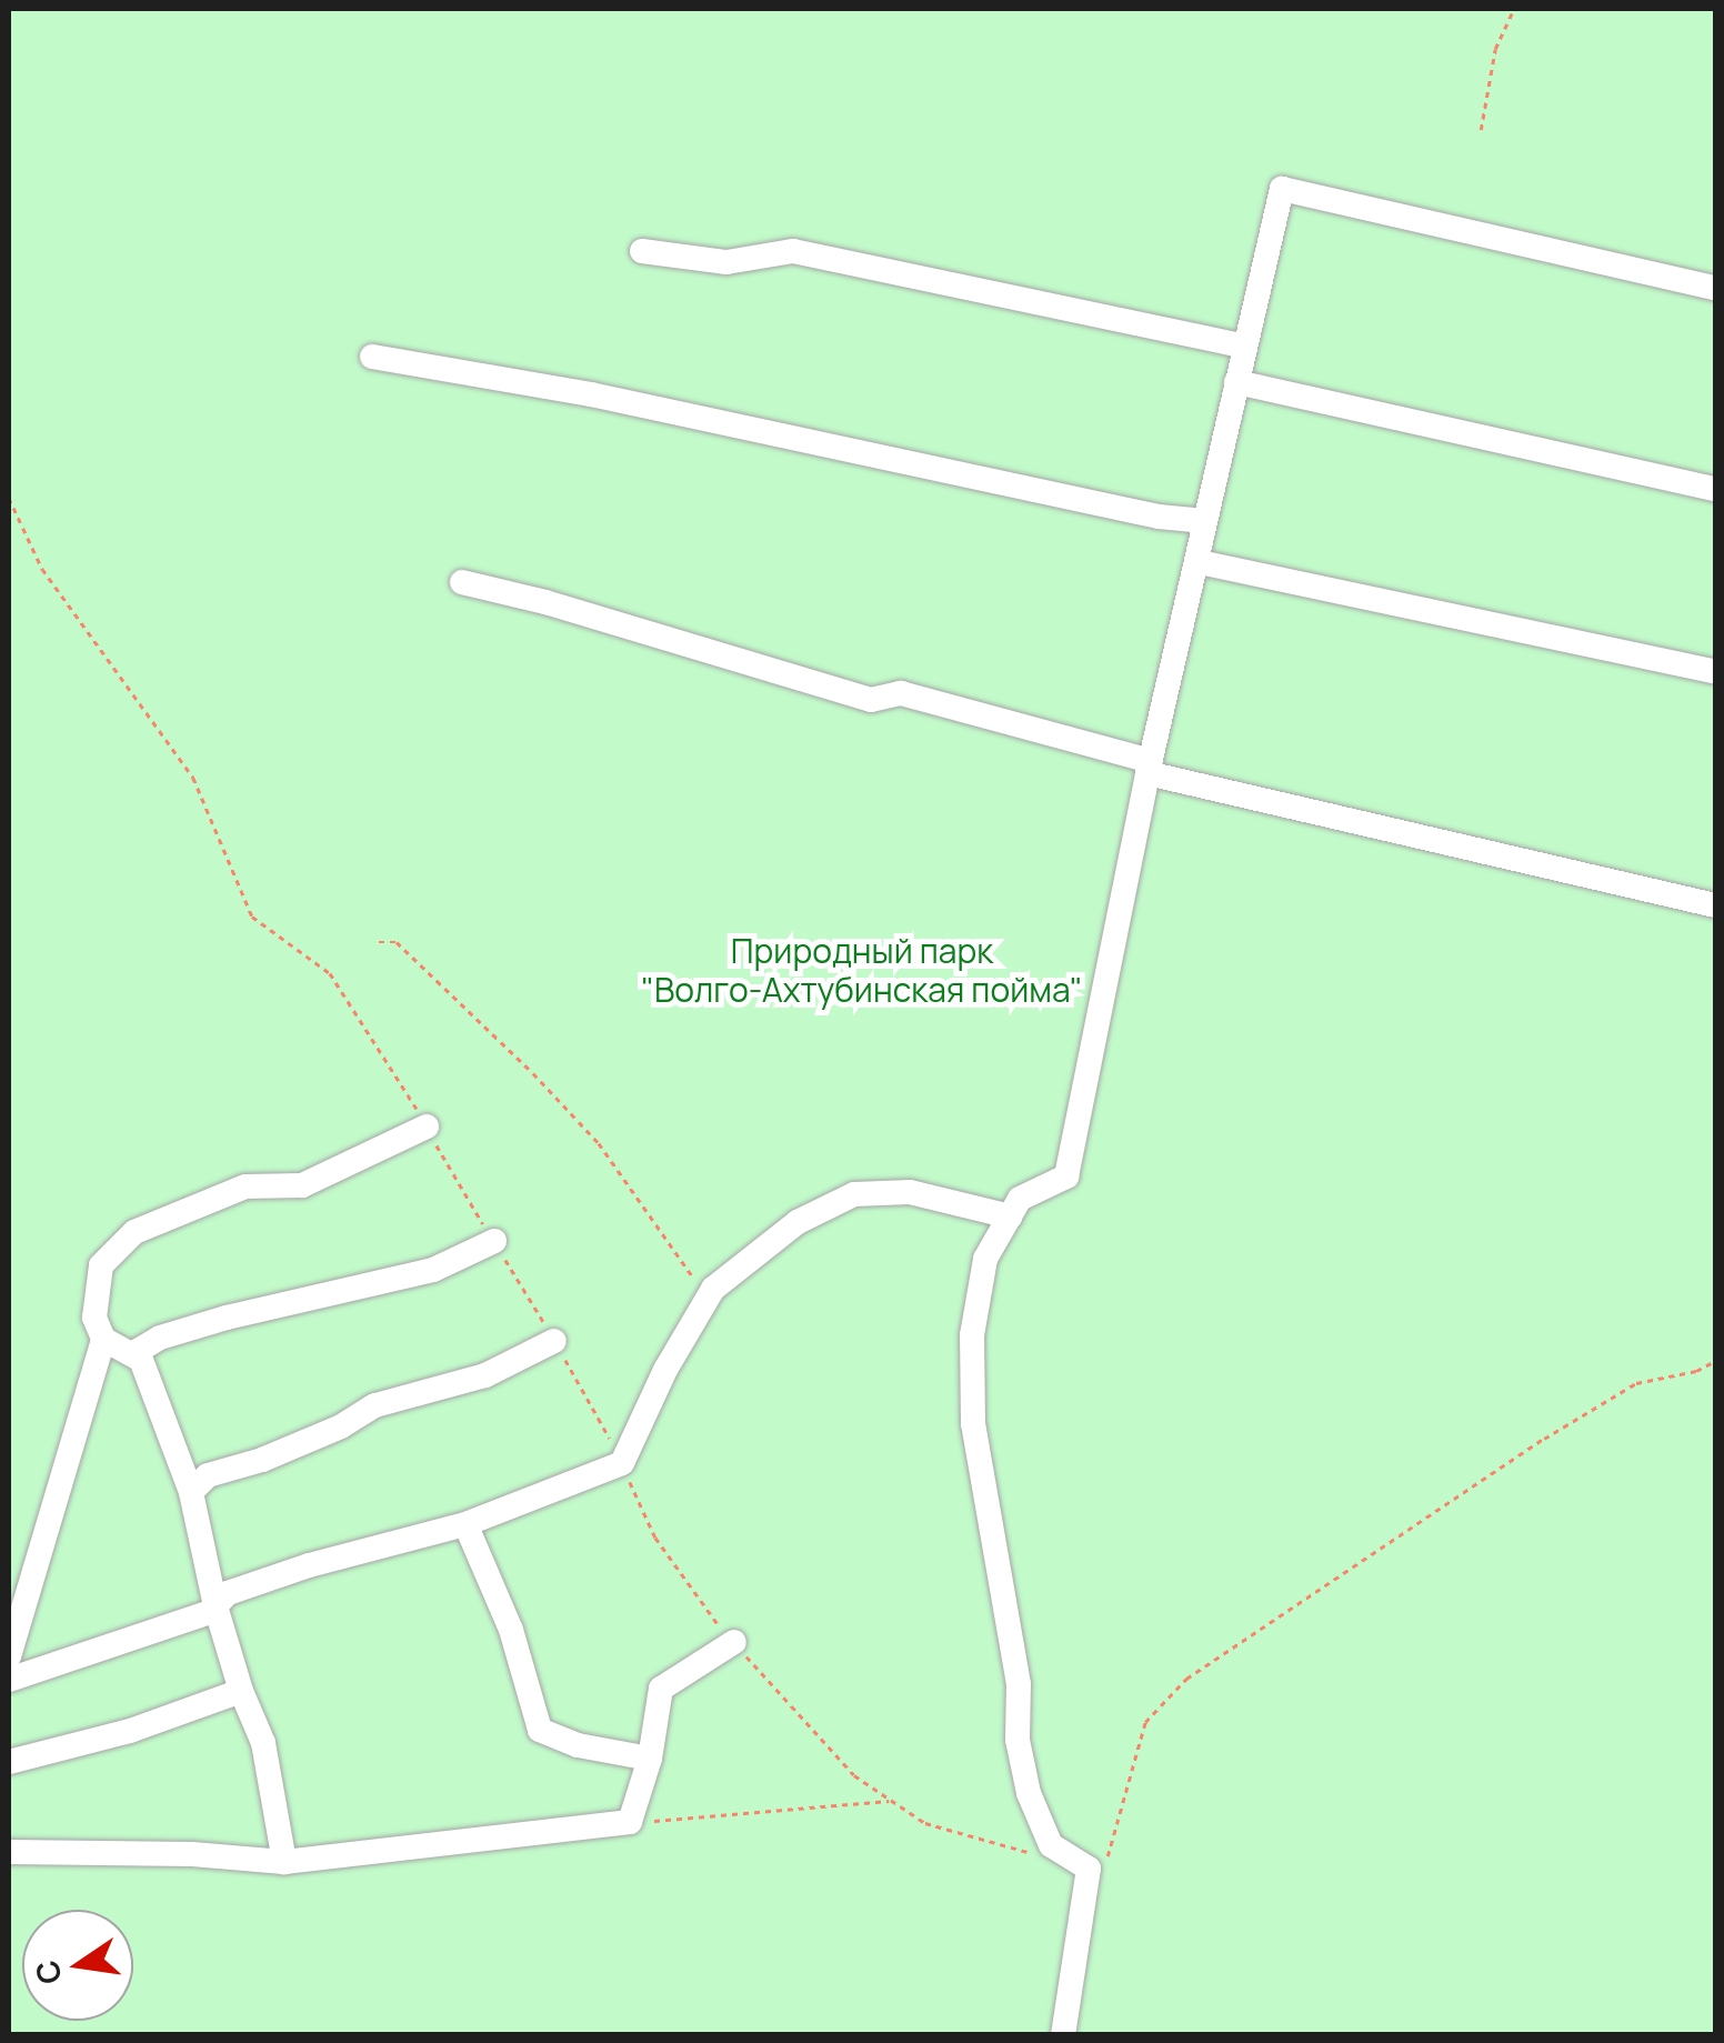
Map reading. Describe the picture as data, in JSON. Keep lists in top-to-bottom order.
{
  "parks": ["Природный парк \"Волго-Ахтубинская пойма\""],
  "north": "left"
}
